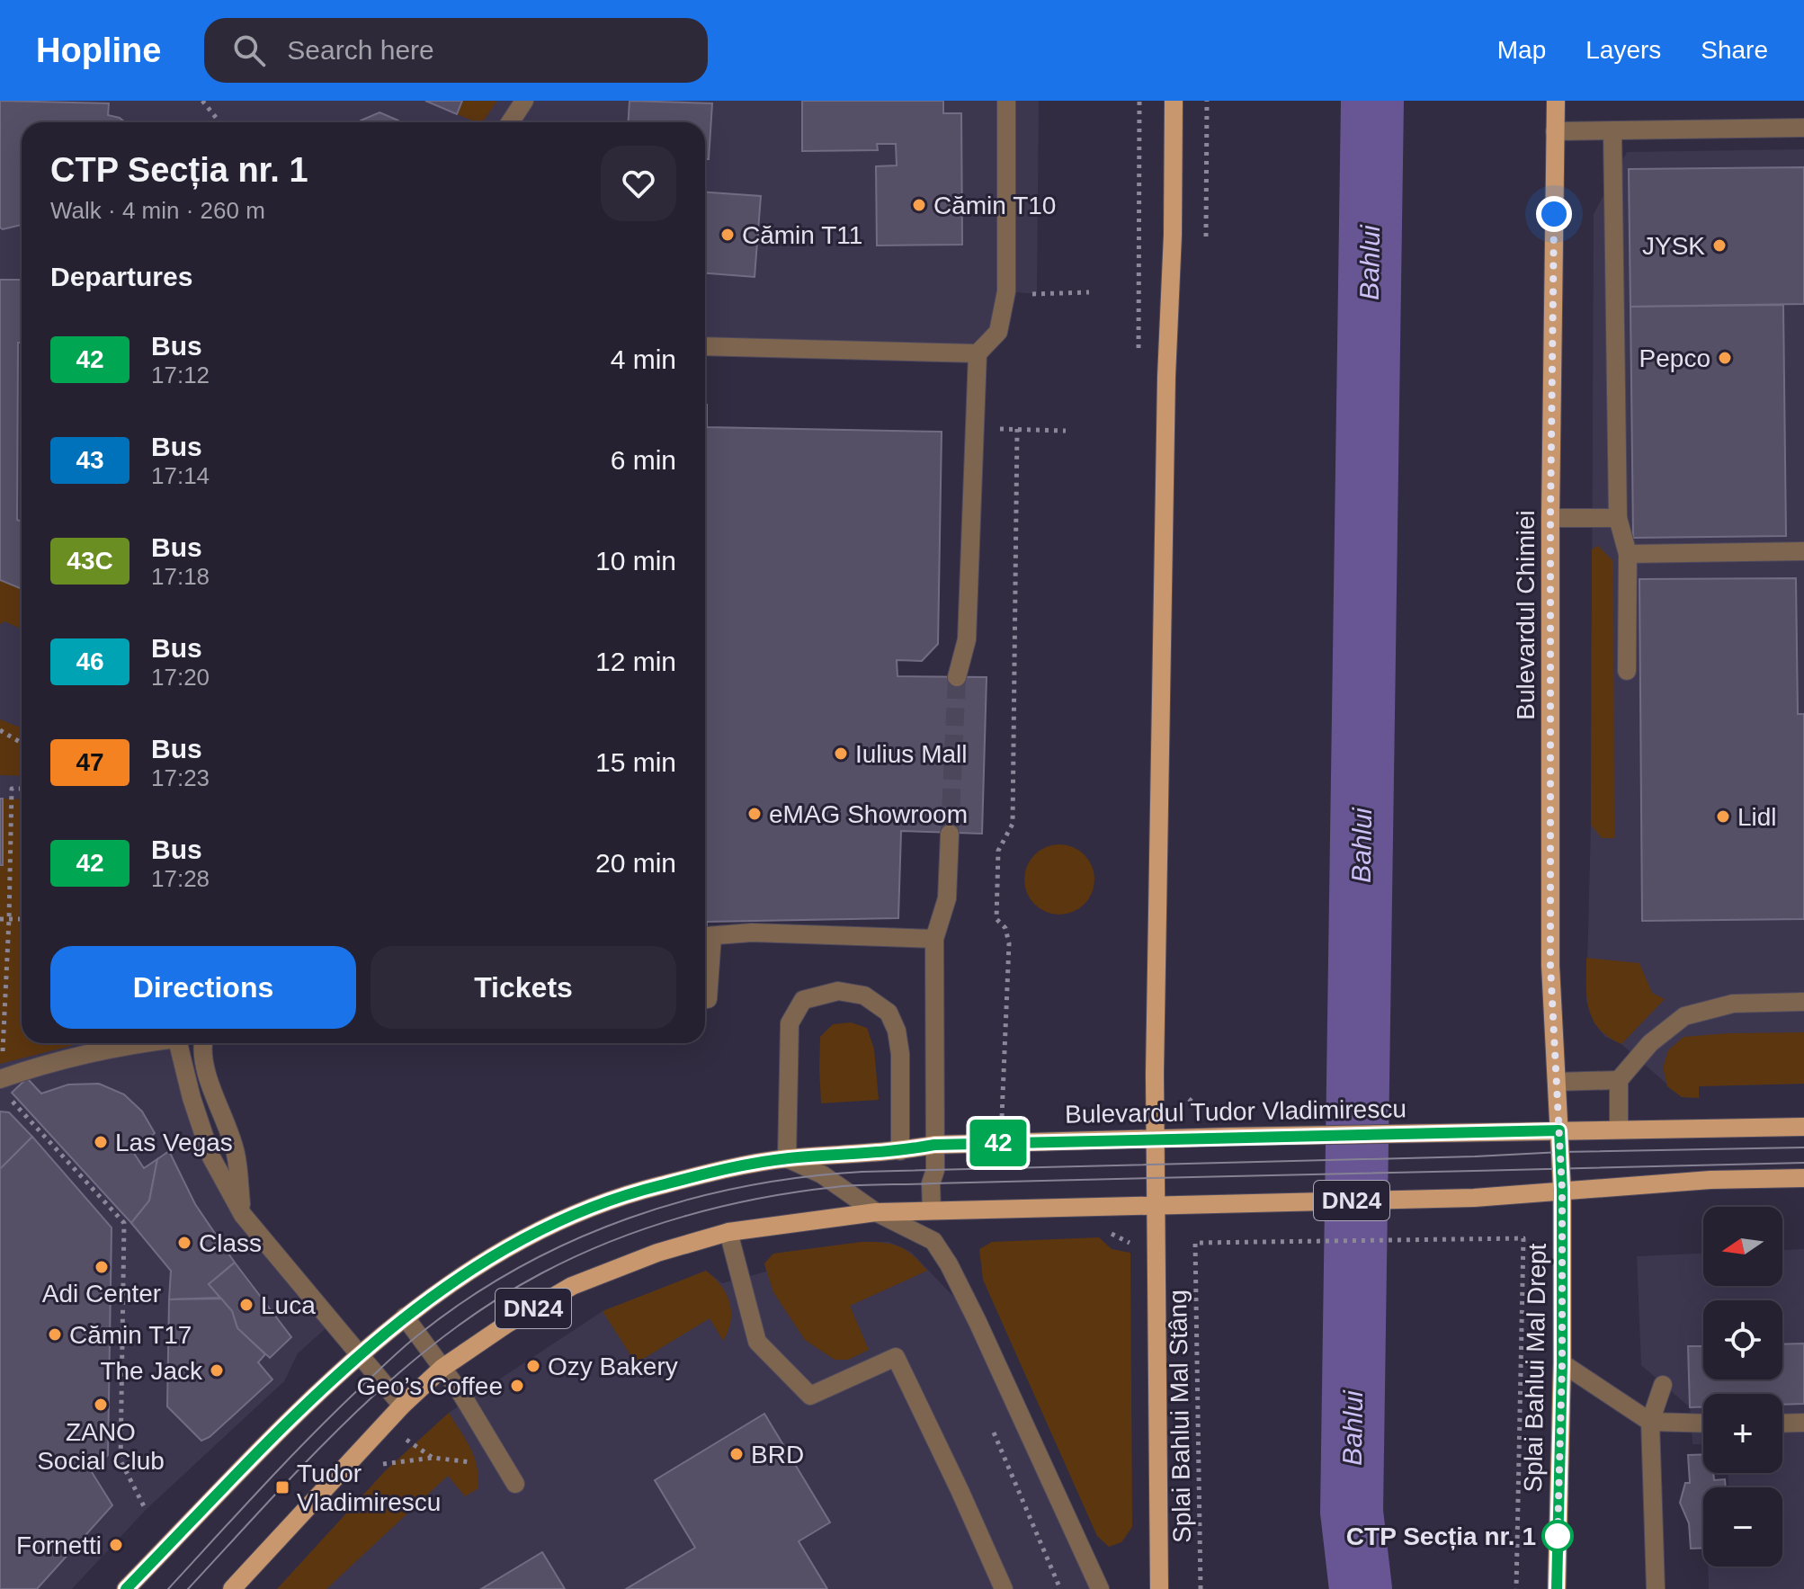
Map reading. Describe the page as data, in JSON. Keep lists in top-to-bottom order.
{
  "streets": {
    "main road": [
      "Bulevardul Chimiei",
      "Bulevardul Tudor Vladimirescu",
      "DN24",
      "Splai Bahlui Mal Drept"
    ],
    "path": ["Splai Bahlui Mal Stâng"]
  },
  "crossings": [
    ["Bulevardul Chimiei", "Bulevardul Tudor Vladimirescu"],
    ["Bulevardul Chimiei", "Splai Bahlui Mal Drept"],
    ["Bulevardul Tudor Vladimirescu", "Splai Bahlui Mal Drept"],
    ["DN24", "Splai Bahlui Mal Drept"]
  ],
  "water": ["Bahlui"],
  "places": {
    "other": [
      "Cămin T10",
      "Cămin T11",
      "JYSK",
      "Pepco",
      "Iulius Mall",
      "eMAG Showroom",
      "Lidl",
      "Las Vegas",
      "Class",
      "Adi Center",
      "Luca",
      "Cămin T17",
      "Ozy Bakery",
      "The Jack",
      "Geo’s Coffee",
      "ZANO Social Club",
      "BRD",
      "CTP Secția nr. 1",
      "Fornetti"
    ],
    "transit": ["Tudor Vladimirescu"]
  },
  "lines": ["bus line 42"],
  "north": "left",
  "page": {
    "header": "Hopline",
    "search": "Search here",
    "nav": ["Map", "Layers", "Share"],
    "on_map": "42",
    "heading": [
      ["CTP Secția nr. 1", "Walk · 4 min · 260 m"],
      "Departures"
    ],
    "list": [
      {
        "mark": "42",
        "name": "Bus",
        "note": "17:12",
        "value": "4 min"
      },
      {
        "mark": "43",
        "name": "Bus",
        "note": "17:14",
        "value": "6 min"
      },
      {
        "mark": "43C",
        "name": "Bus",
        "note": "17:18",
        "value": "10 min"
      },
      {
        "mark": "46",
        "name": "Bus",
        "note": "17:20",
        "value": "12 min"
      },
      {
        "mark": "47",
        "name": "Bus",
        "note": "17:23",
        "value": "15 min"
      },
      {
        "mark": "42",
        "name": "Bus",
        "note": "17:28",
        "value": "20 min"
      }
    ],
    "buttons": ["Directions", "Tickets"],
    "map_buttons": ["+", "−"]
  }
}
